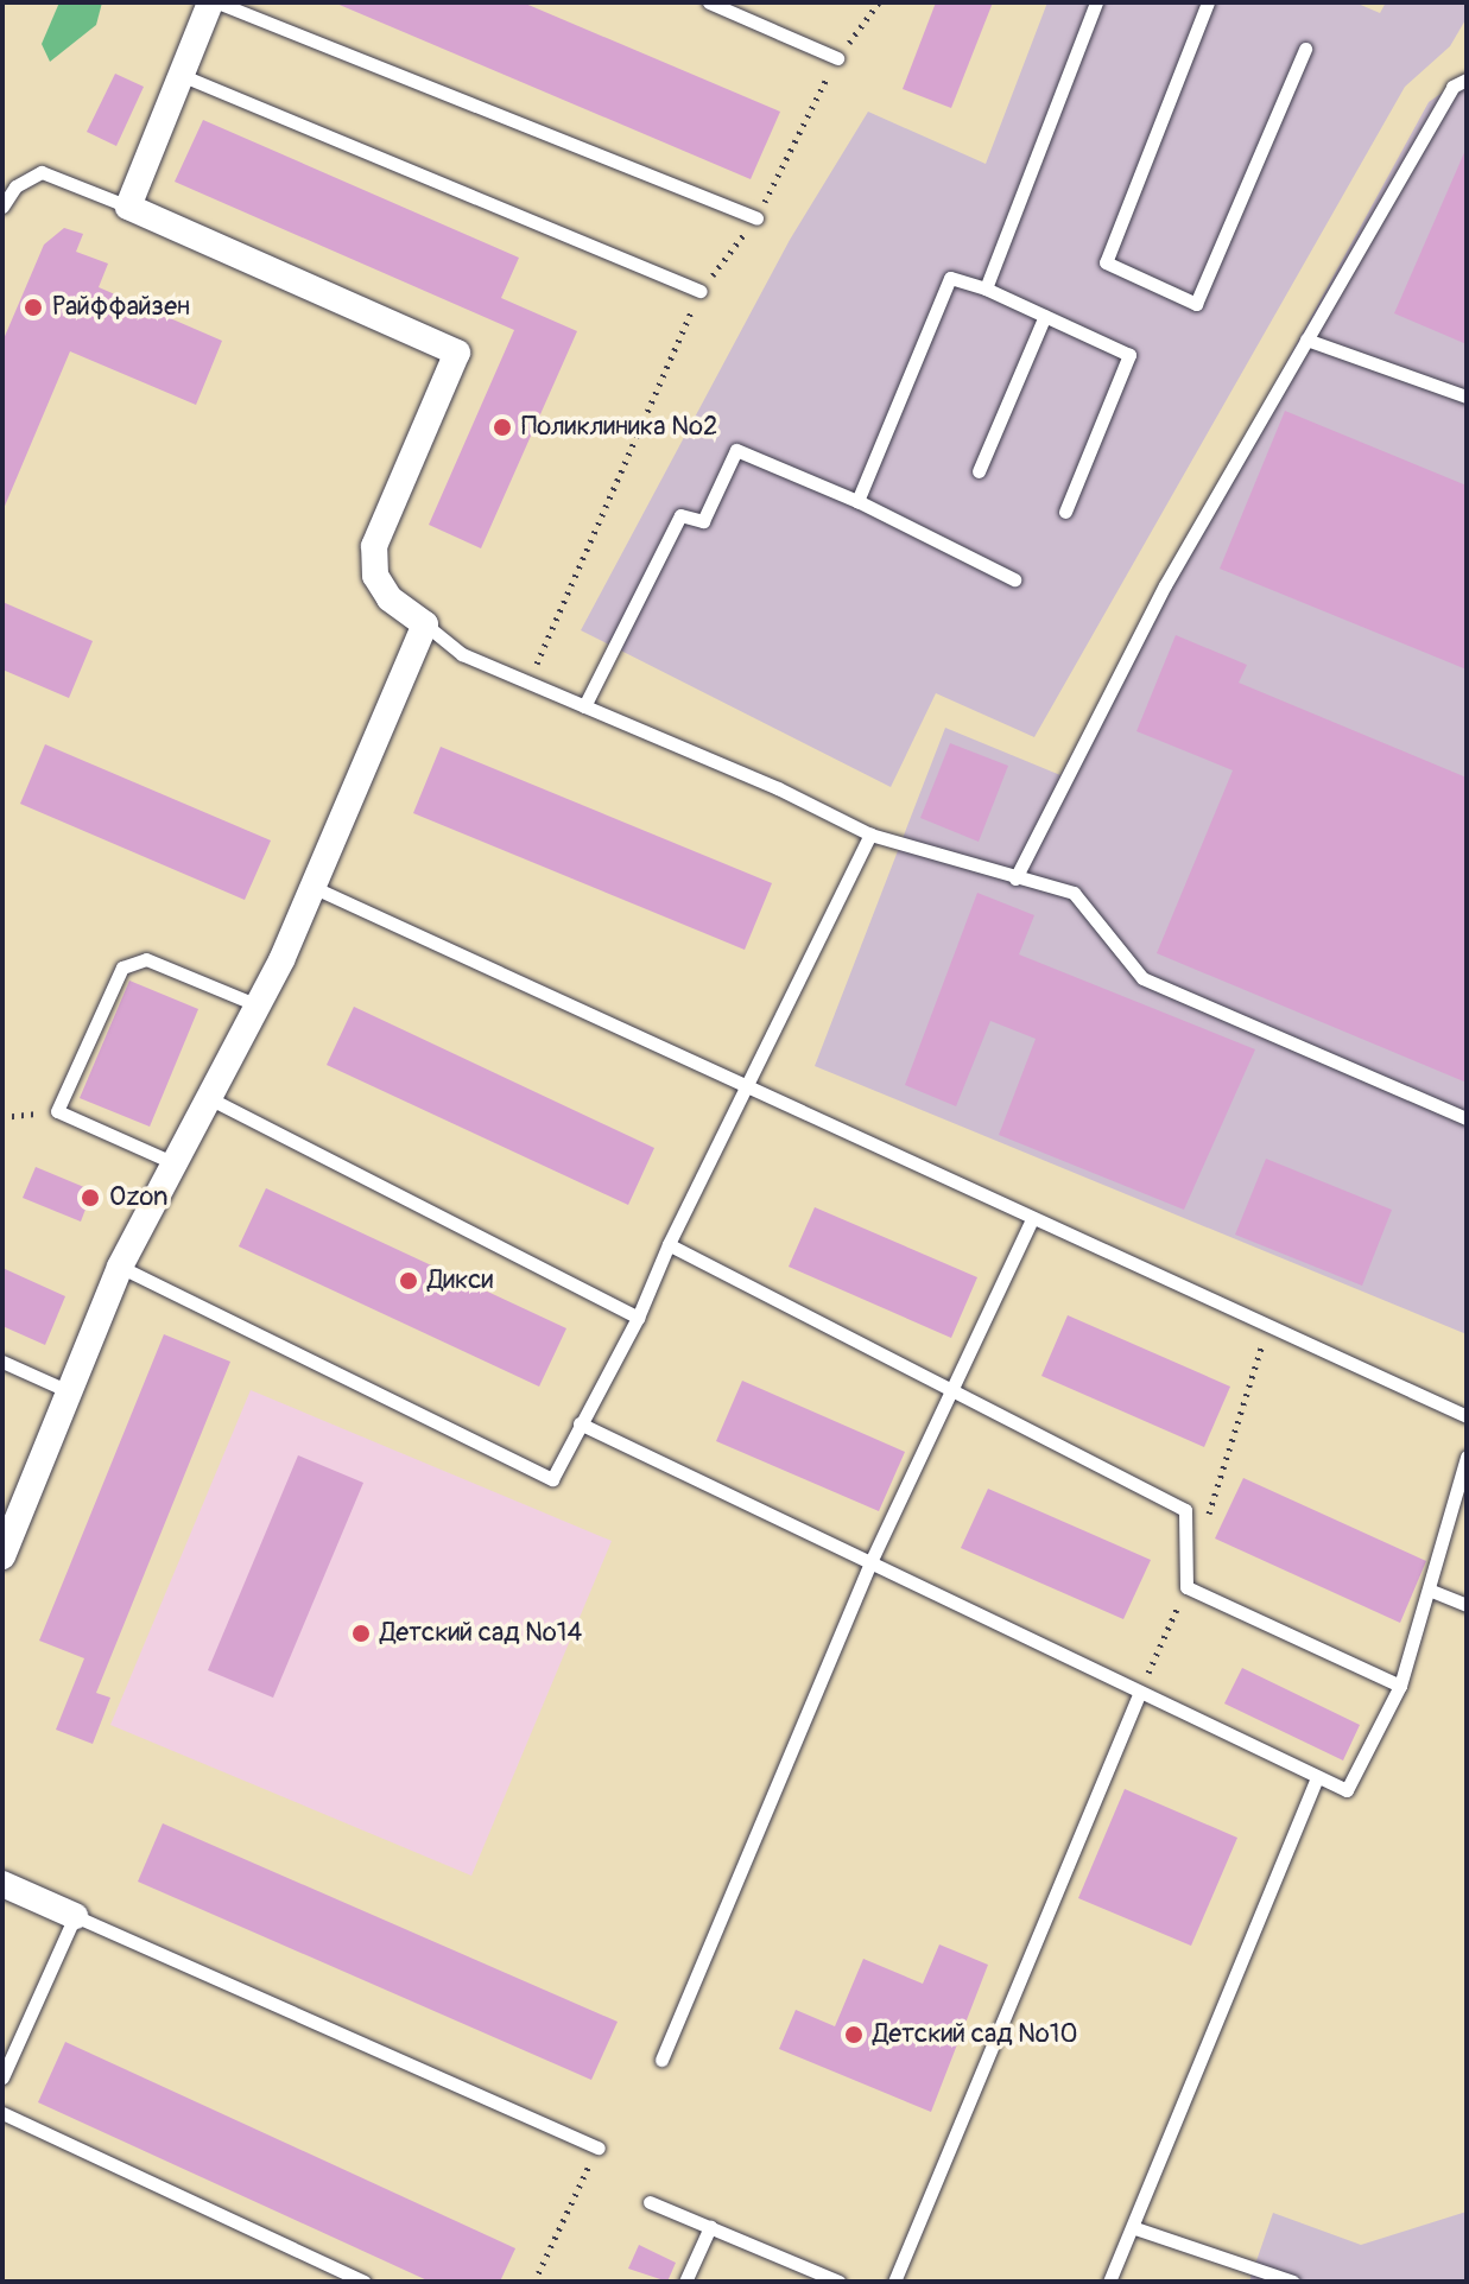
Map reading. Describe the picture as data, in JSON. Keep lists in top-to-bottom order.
{
  "places": [
    "Райффайзен",
    "Поликлиника №2",
    "Ozon",
    "Дикси",
    "Детский сад №14",
    "Детский сад №10"
  ]
}
